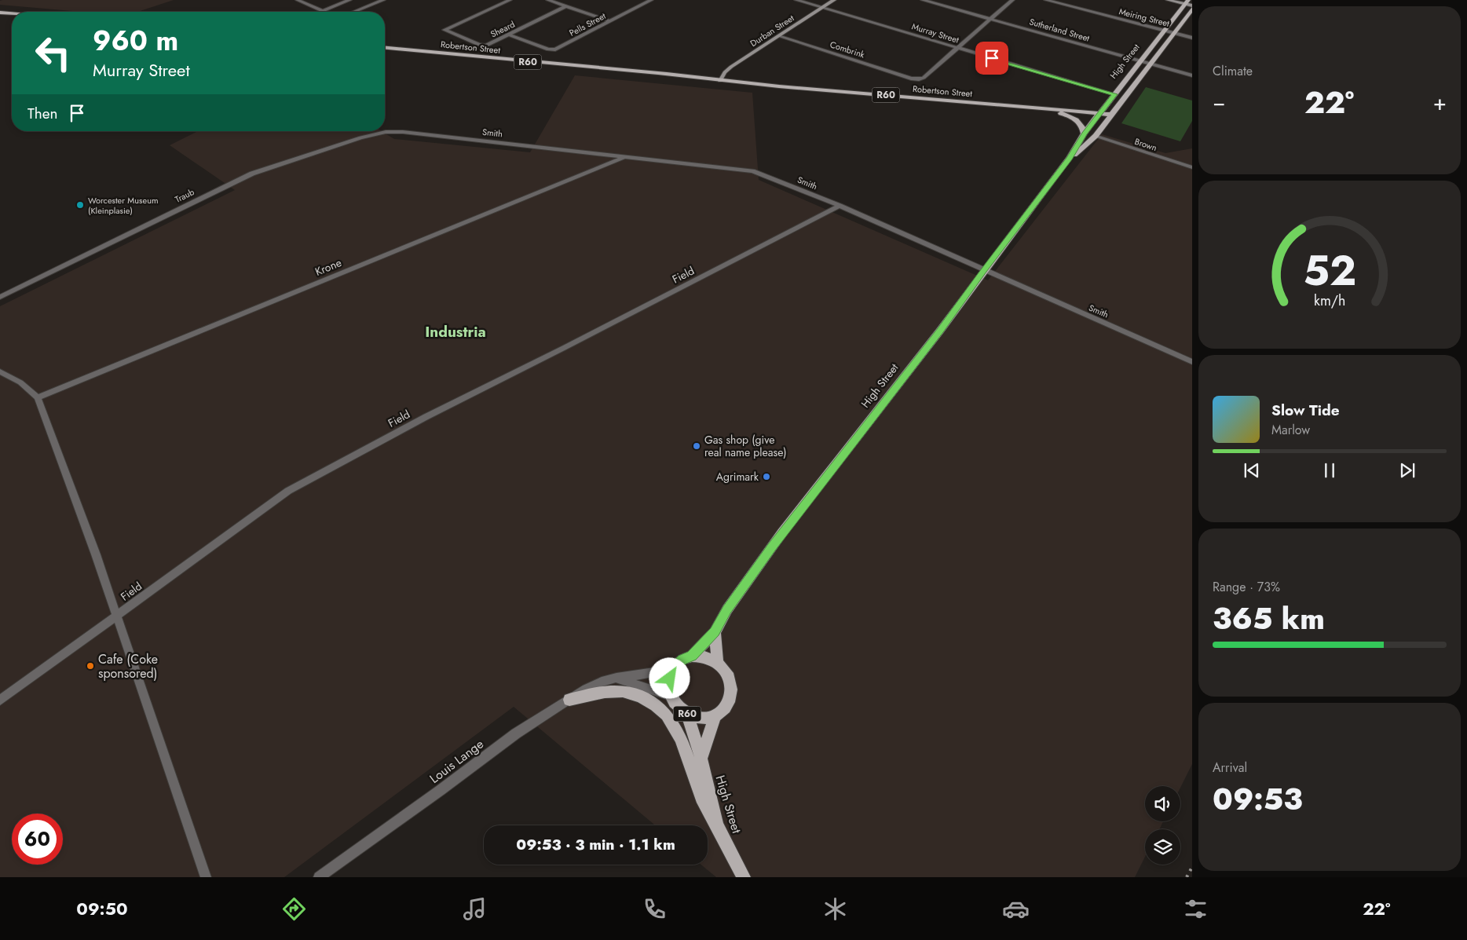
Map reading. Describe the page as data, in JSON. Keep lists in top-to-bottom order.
{
  "streets": {
    "main road": ["Robertson Street", "High Street", "R60"],
    "street": [
      "Meiring Street",
      "Pells Street",
      "Sheard",
      "Sutherland Street",
      "Durban Street",
      "Murray Street",
      "Combrink",
      "Smith",
      "Brown",
      "Traub",
      "Krone",
      "Field",
      "Louis Lange"
    ]
  },
  "crossings": [
    ["Meiring Street", "High Street"],
    ["Pells Street", "Sheard"],
    ["Sutherland Street", "High Street"],
    ["Durban Street", "Murray Street"],
    ["Durban Street", "Robertson Street"],
    ["Durban Street", "Combrink"],
    ["Murray Street", "Combrink"],
    ["Murray Street", "High Street"],
    ["Robertson Street", "High Street"],
    ["High Street", "R60"],
    ["High Street", "Smith"],
    ["High Street", "Brown"],
    ["High Street", "Louis Lange"],
    ["R60", "Louis Lange"],
    ["Smith", "Traub"],
    ["Smith", "Krone"],
    ["Smith", "Field"]
  ],
  "districts": ["Industria"],
  "places": [
    "Worcester Museum (Kleinplasie)",
    "Gas shop (give real name please)",
    "Agrimark",
    "Cafe (Coke sponsored)"
  ],
  "page": {
    "tile": [
      "Climate",
      ["Range · 73%", "365 km"],
      ["Arrival", "09:53"]
    ],
    "turn": ["960 m", "Murray Street"],
    "heat": ["−", "22°", "+"],
    "then": "Then",
    "song": ["Slow Tide", "Marlow"],
    "limit": "60",
    "trip": "09:53 · 3 min · 1.1 km",
    "tabs": ["09:50", "22°"],
    "gauge": ["52", "km/h"]
  }
}
